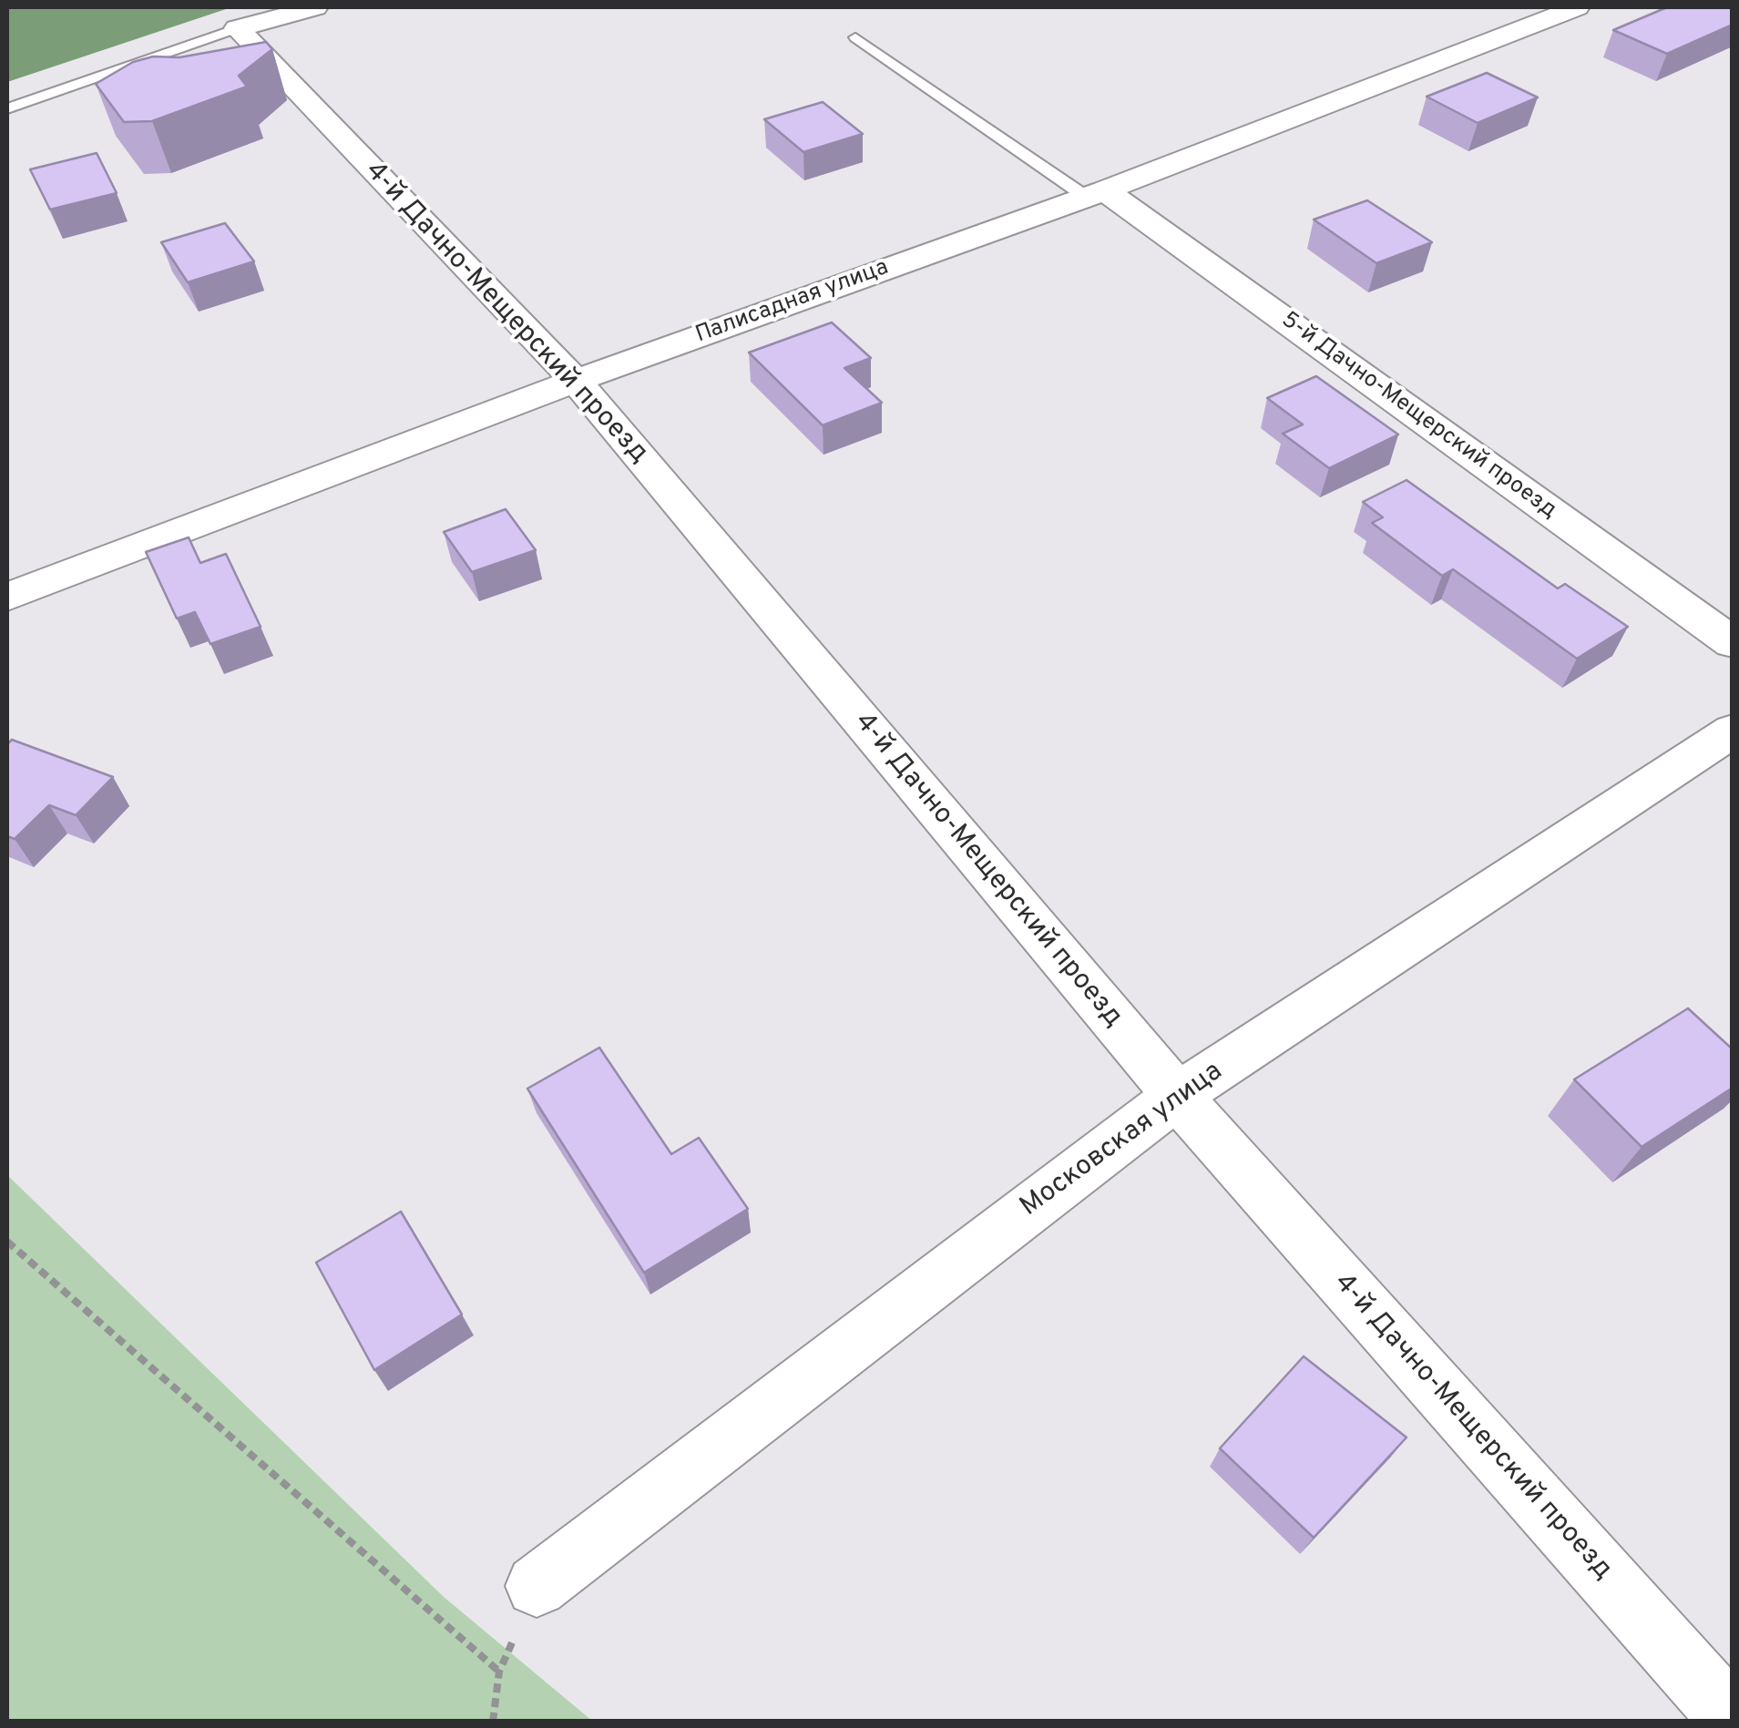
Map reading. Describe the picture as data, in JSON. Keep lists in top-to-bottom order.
{
  "streets": {
    "street": [
      "Палисадная улица",
      "4-й Дачно-Мещерский проезд",
      "5-й Дачно-Мещерский проезд",
      "Московская улица"
    ]
  },
  "crossings": [
    ["Палисадная улица", "4-й Дачно-Мещерский проезд"],
    ["Палисадная улица", "5-й Дачно-Мещерский проезд"],
    ["4-й Дачно-Мещерский проезд", "Московская улица"]
  ]
}
